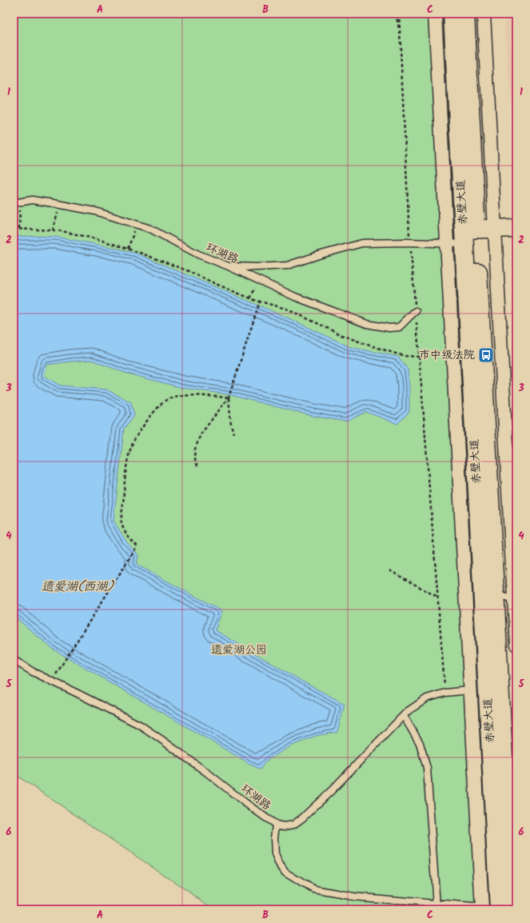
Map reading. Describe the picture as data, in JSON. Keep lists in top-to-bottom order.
{
  "streets": {
    "main road": ["赤壁大道"],
    "lane": ["环湖路"]
  },
  "water": ["遗爱湖(西湖)"],
  "parks": ["遗爱湖公园"],
  "places": {
    "bus stop": ["市中级法院"]
  },
  "grid": {
    "columns": ["A", "B", "C"],
    "rows": [
      "1",
      "2",
      "3",
      "4",
      "5",
      "6"
    ]
  }
}
